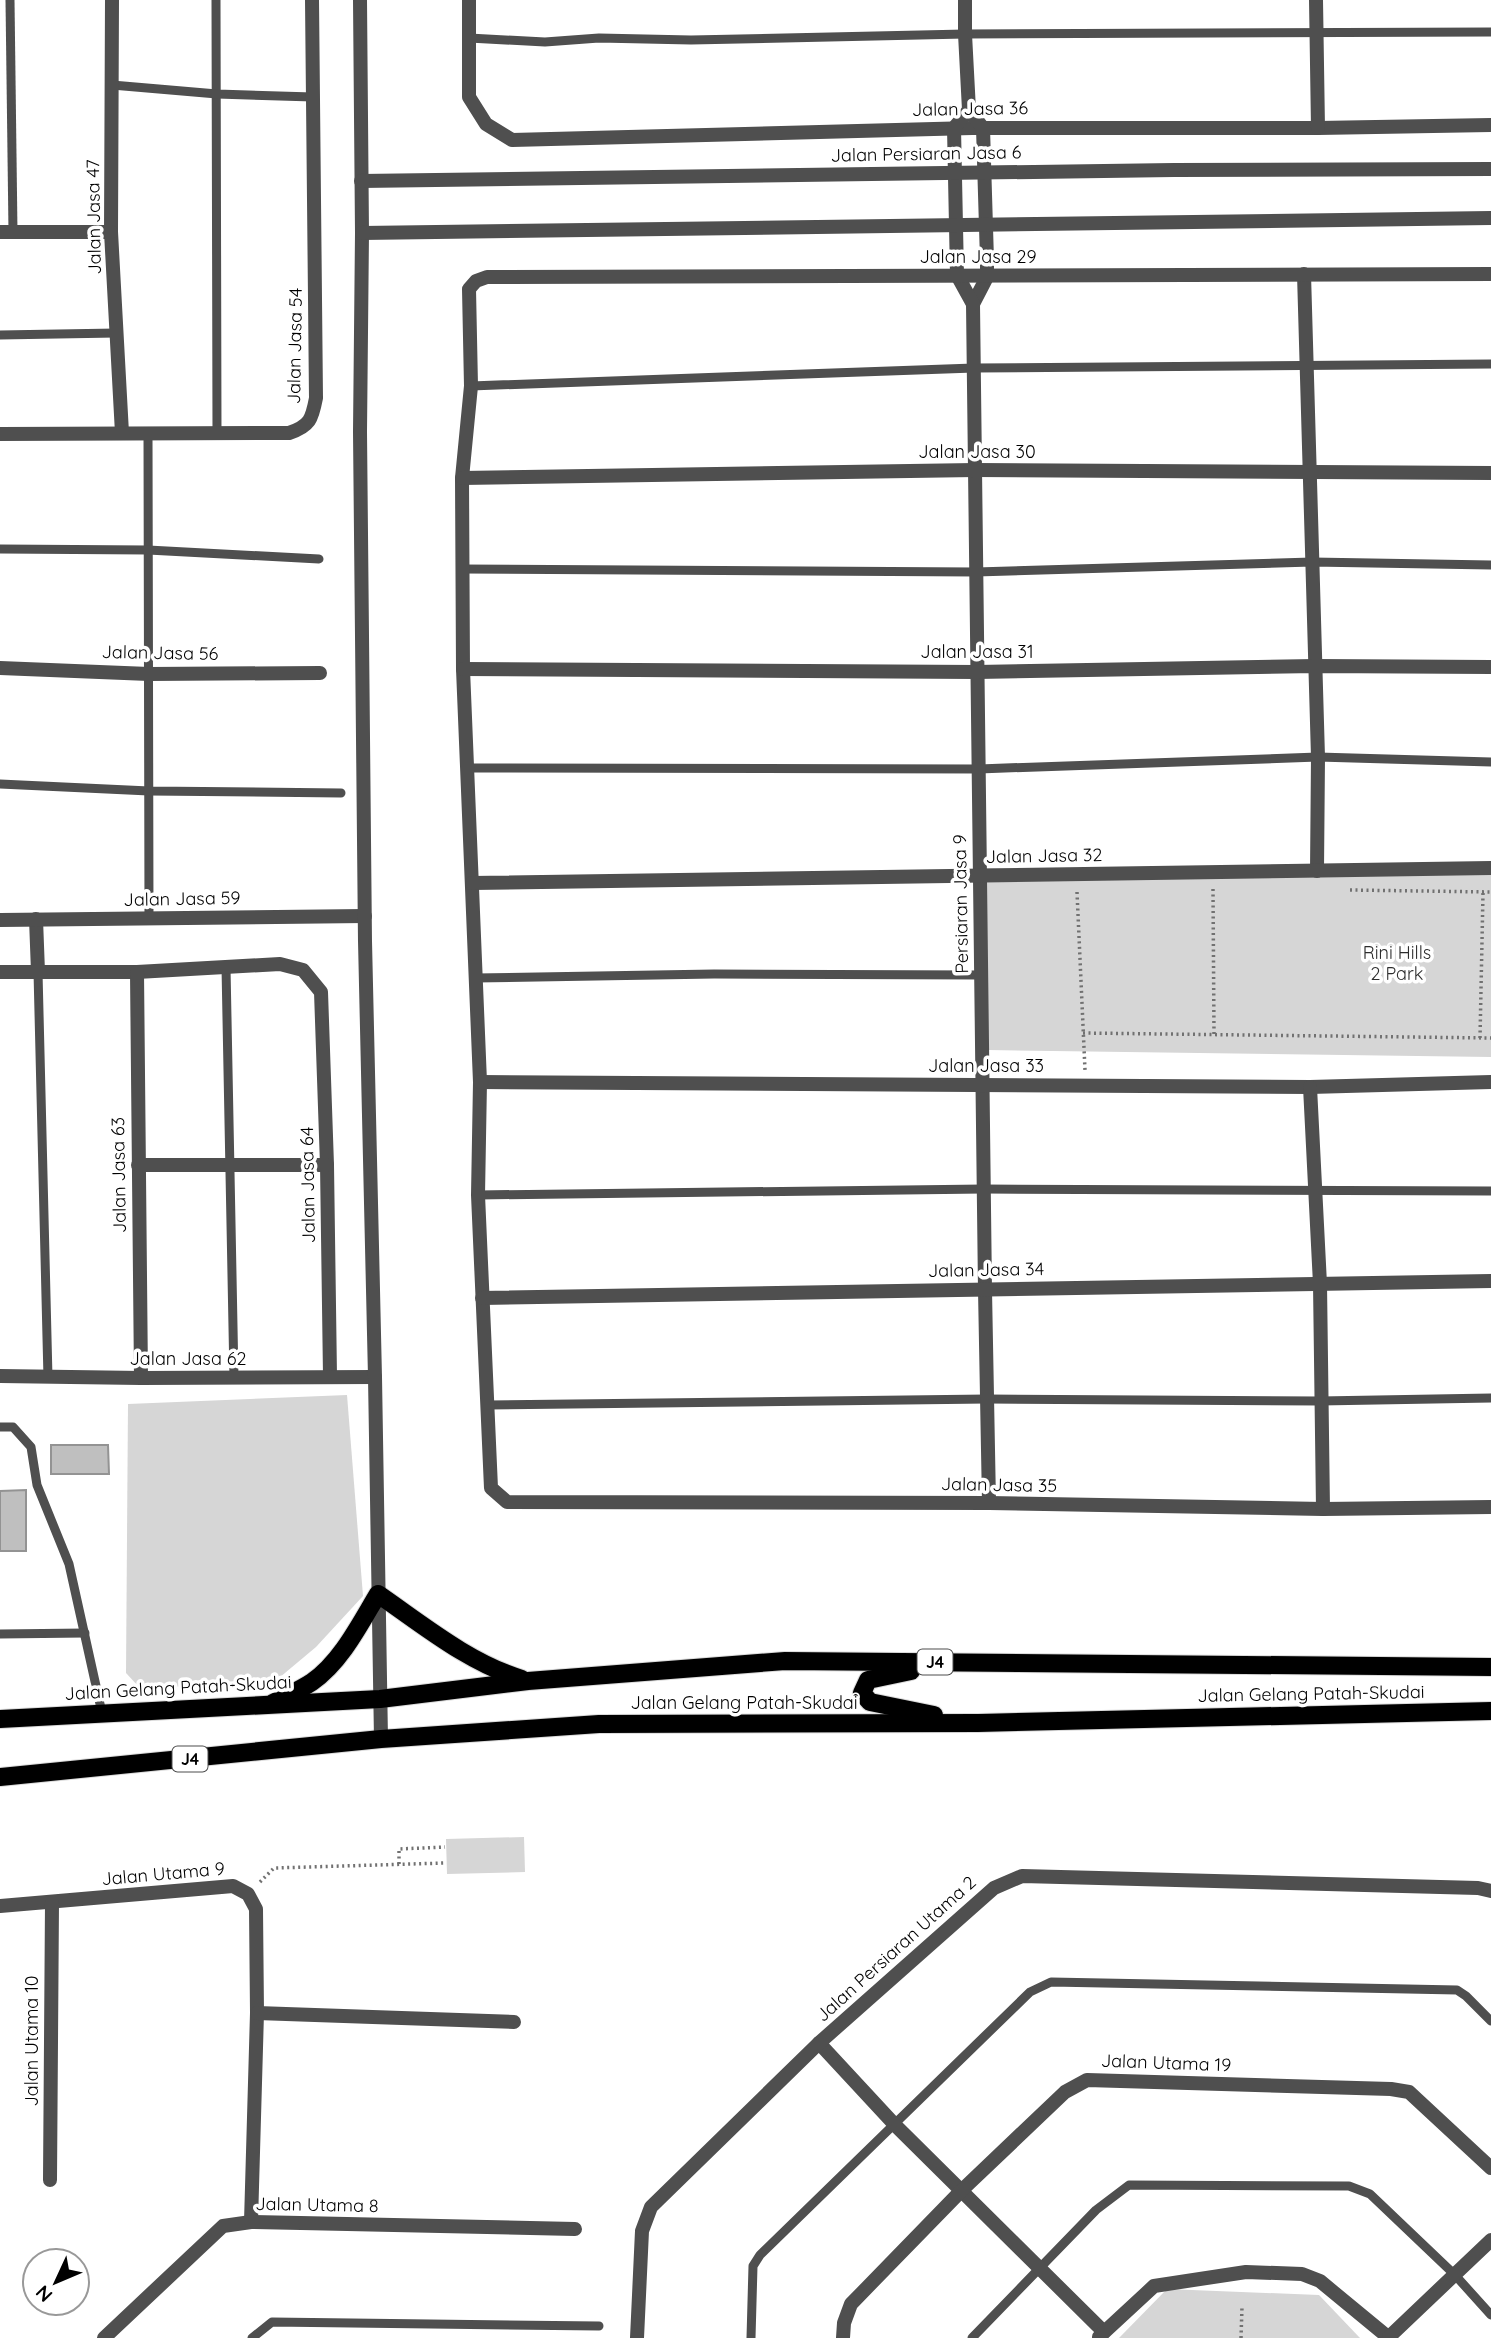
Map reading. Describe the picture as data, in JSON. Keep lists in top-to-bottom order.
{
  "streets": {
    "main road": ["J4", "Jalan Gelang Patah-Skudai"],
    "street": [
      "Jalan Jasa 36",
      "Jalan Persiaran Jasa 6",
      "Jalan Jasa 47",
      "Jalan Jasa 29",
      "Jalan Jasa 54",
      "Jalan Jasa 30",
      "Jalan Jasa 31",
      "Jalan Jasa 56",
      "Jalan Jasa 32",
      "Jalan Jasa 59",
      "Persiaran Jasa 9",
      "Jalan Jasa 33",
      "Jalan Jasa 63",
      "Jalan Jasa 64",
      "Jalan Jasa 34",
      "Jalan Jasa 62",
      "Jalan Jasa 35",
      "Jalan Utama 9",
      "Jalan Persiaran Utama 2",
      "Jalan Utama 10",
      "Jalan Utama 19",
      "Jalan Utama 8"
    ]
  },
  "crossings": [
    ["Jalan Jasa 36", "Persiaran Jasa 9"],
    ["Jalan Persiaran Jasa 6", "Persiaran Jasa 9"],
    ["Jalan Jasa 47", "Jalan Jasa 54"],
    ["Jalan Jasa 29", "Persiaran Jasa 9"],
    ["Jalan Jasa 30", "Persiaran Jasa 9"],
    ["Jalan Jasa 31", "Persiaran Jasa 9"],
    ["Jalan Jasa 32", "Persiaran Jasa 9"],
    ["Persiaran Jasa 9", "Jalan Jasa 33"],
    ["Persiaran Jasa 9", "Jalan Jasa 34"],
    ["Persiaran Jasa 9", "Jalan Jasa 35"],
    ["Jalan Jasa 63", "Jalan Jasa 62"],
    ["Jalan Jasa 64", "Jalan Jasa 62"],
    ["Jalan Utama 9", "Jalan Utama 10"]
  ],
  "parks": ["Rini Hills 2 Park"],
  "north": "bottom left"
}
